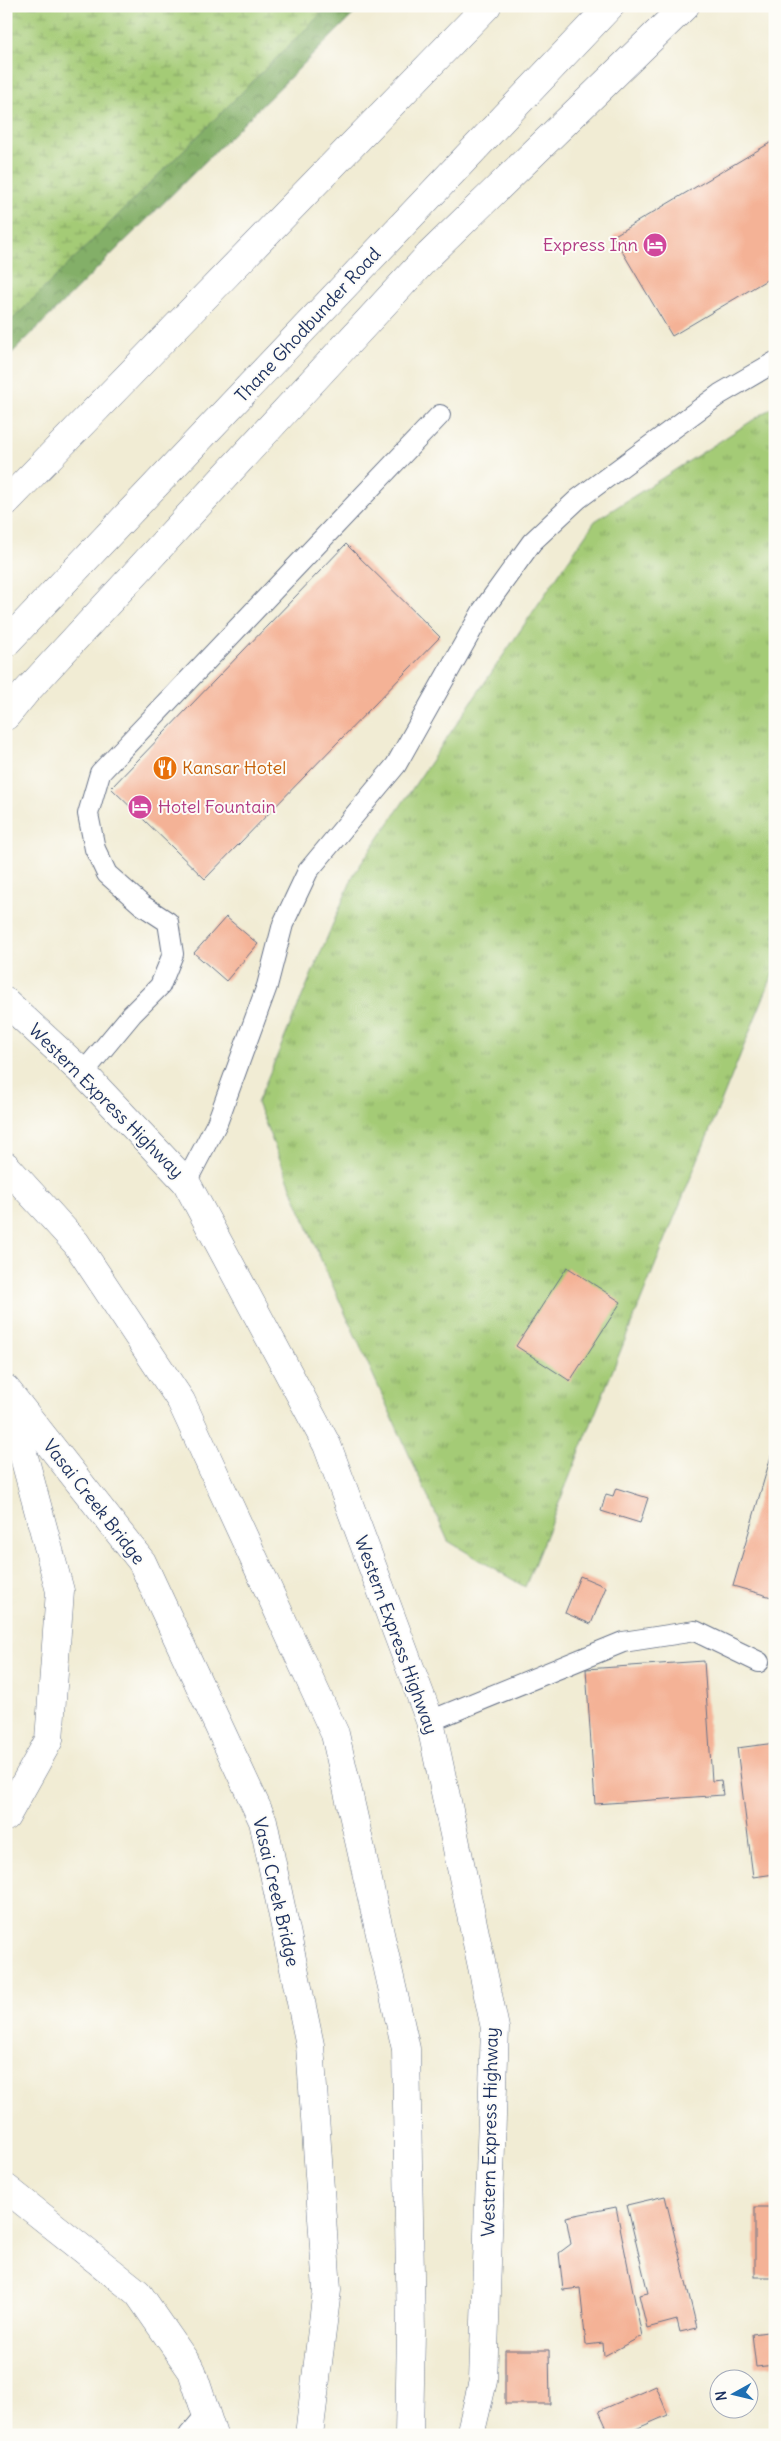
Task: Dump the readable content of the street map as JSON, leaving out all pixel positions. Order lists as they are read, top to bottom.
{
  "streets": {
    "main road": ["Thane Ghodbunder Road", "Western Express Highway", "Vasai Creek Bridge"]
  },
  "places": {
    "hotel": ["Express Inn", "Hotel Fountain"],
    "restaurant": ["Kansar Hotel"]
  },
  "north": "left"
}
